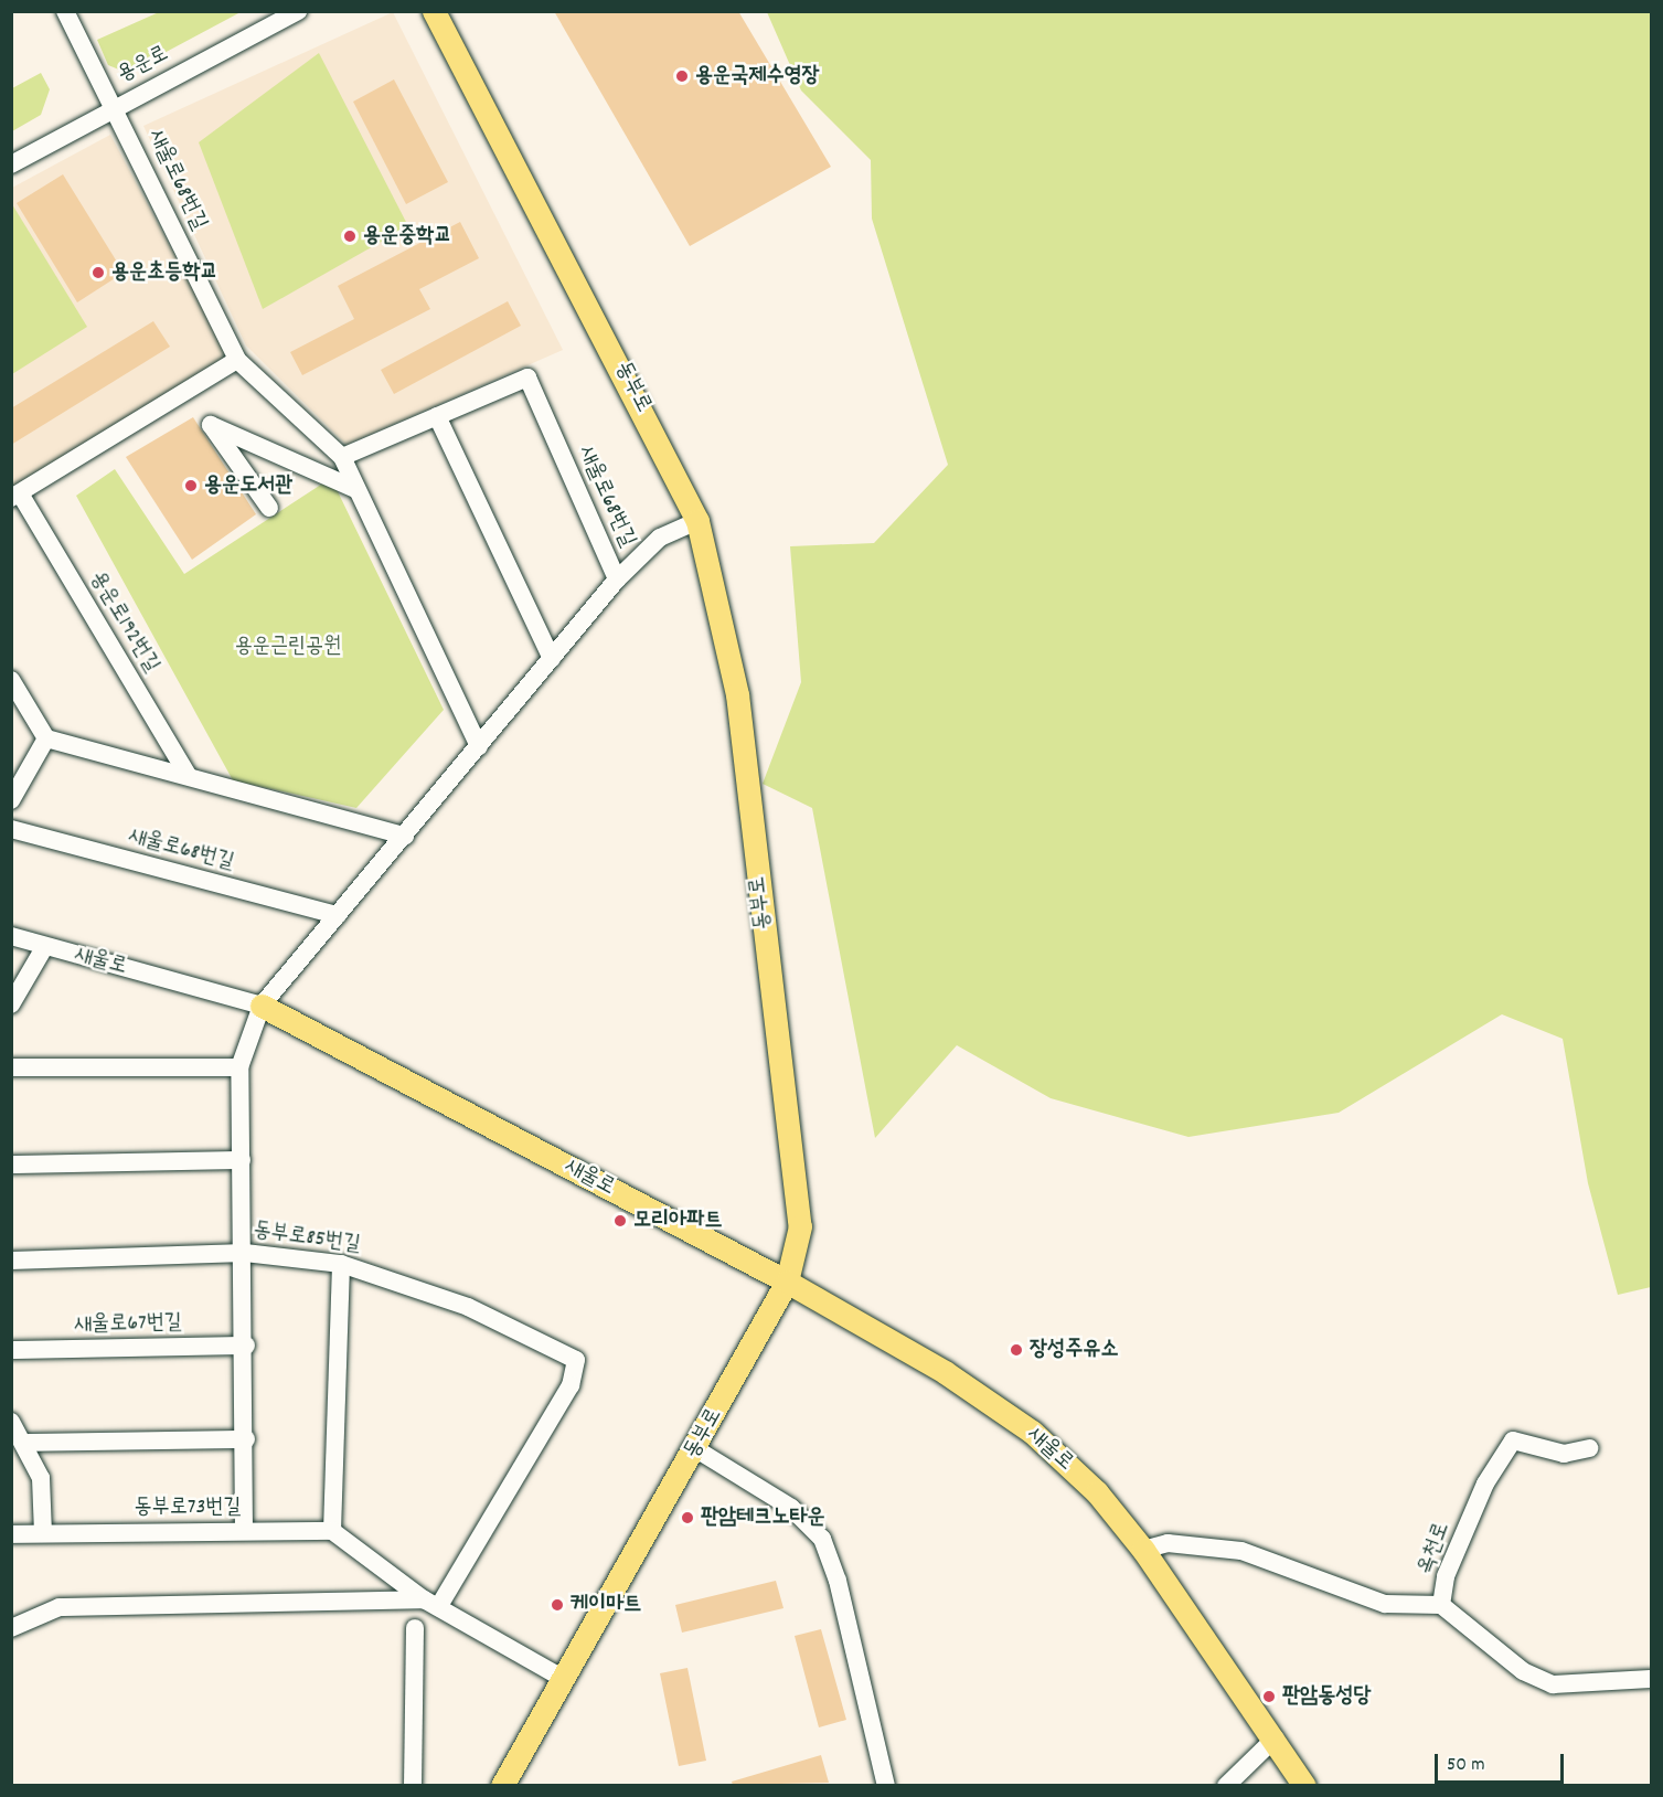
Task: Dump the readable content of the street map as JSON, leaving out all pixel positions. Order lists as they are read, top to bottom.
{
  "streets": {
    "main road": ["동부로", "새울로"],
    "street": [
      "용운로",
      "새울로68번길",
      "용운로192번길",
      "동부로85번길",
      "새울로67번길",
      "동부로73번길",
      "옥천로"
    ]
  },
  "crossings": [
    ["용운로", "새울로68번길"],
    ["새울로68번길", "동부로"],
    ["새울로68번길", "용운로192번길"],
    ["새울로68번길", "새울로"],
    ["동부로", "새울로"]
  ],
  "parks": ["용운근린공원"],
  "places": [
    "용운국제수영장",
    "용운중학교",
    "용운초등학교",
    "용운도서관",
    "모리아파트",
    "장성주유소",
    "판암테크노타운",
    "케이마트",
    "판암동성당"
  ],
  "scale_bar": "50 m"
}
